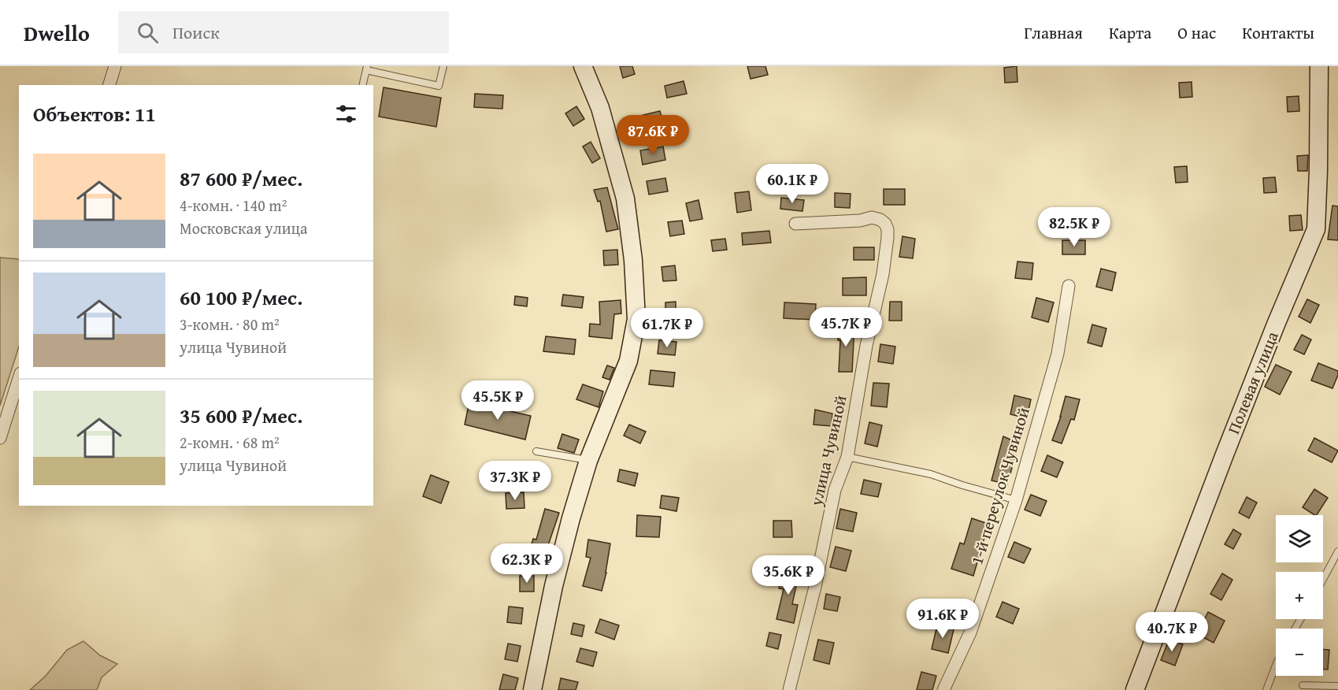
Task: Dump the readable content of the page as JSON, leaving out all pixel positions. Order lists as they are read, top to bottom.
{
  "streets": {
    "street": ["Полевая улица", "улица Чувиной", "1-й переулок Чувиной"]
  },
  "page": {
    "header": "Dwello",
    "search": "Поиск",
    "nav": [
      "Главная",
      "Карта",
      "О нас",
      "Контакты"
    ],
    "heading": "Объектов: 11",
    "price": [
      "87.6K ₽",
      "60.1K ₽",
      "82.5K ₽",
      "45.7K ₽",
      "61.7K ₽",
      "45.5K ₽",
      "37.3K ₽",
      "62.3K ₽",
      "35.6K ₽",
      "91.6K ₽",
      "40.7K ₽"
    ],
    "list": [
      {
        "name": "87 600 ₽/мес.",
        "note": "4-комн. · 140 m² · Московская улица"
      },
      {
        "name": "60 100 ₽/мес.",
        "note": "3-комн. · 80 m² · улица Чувиной"
      },
      {
        "name": "35 600 ₽/мес.",
        "note": "2-комн. · 68 m² · улица Чувиной"
      }
    ],
    "map_buttons": ["+", "−"]
  }
}
